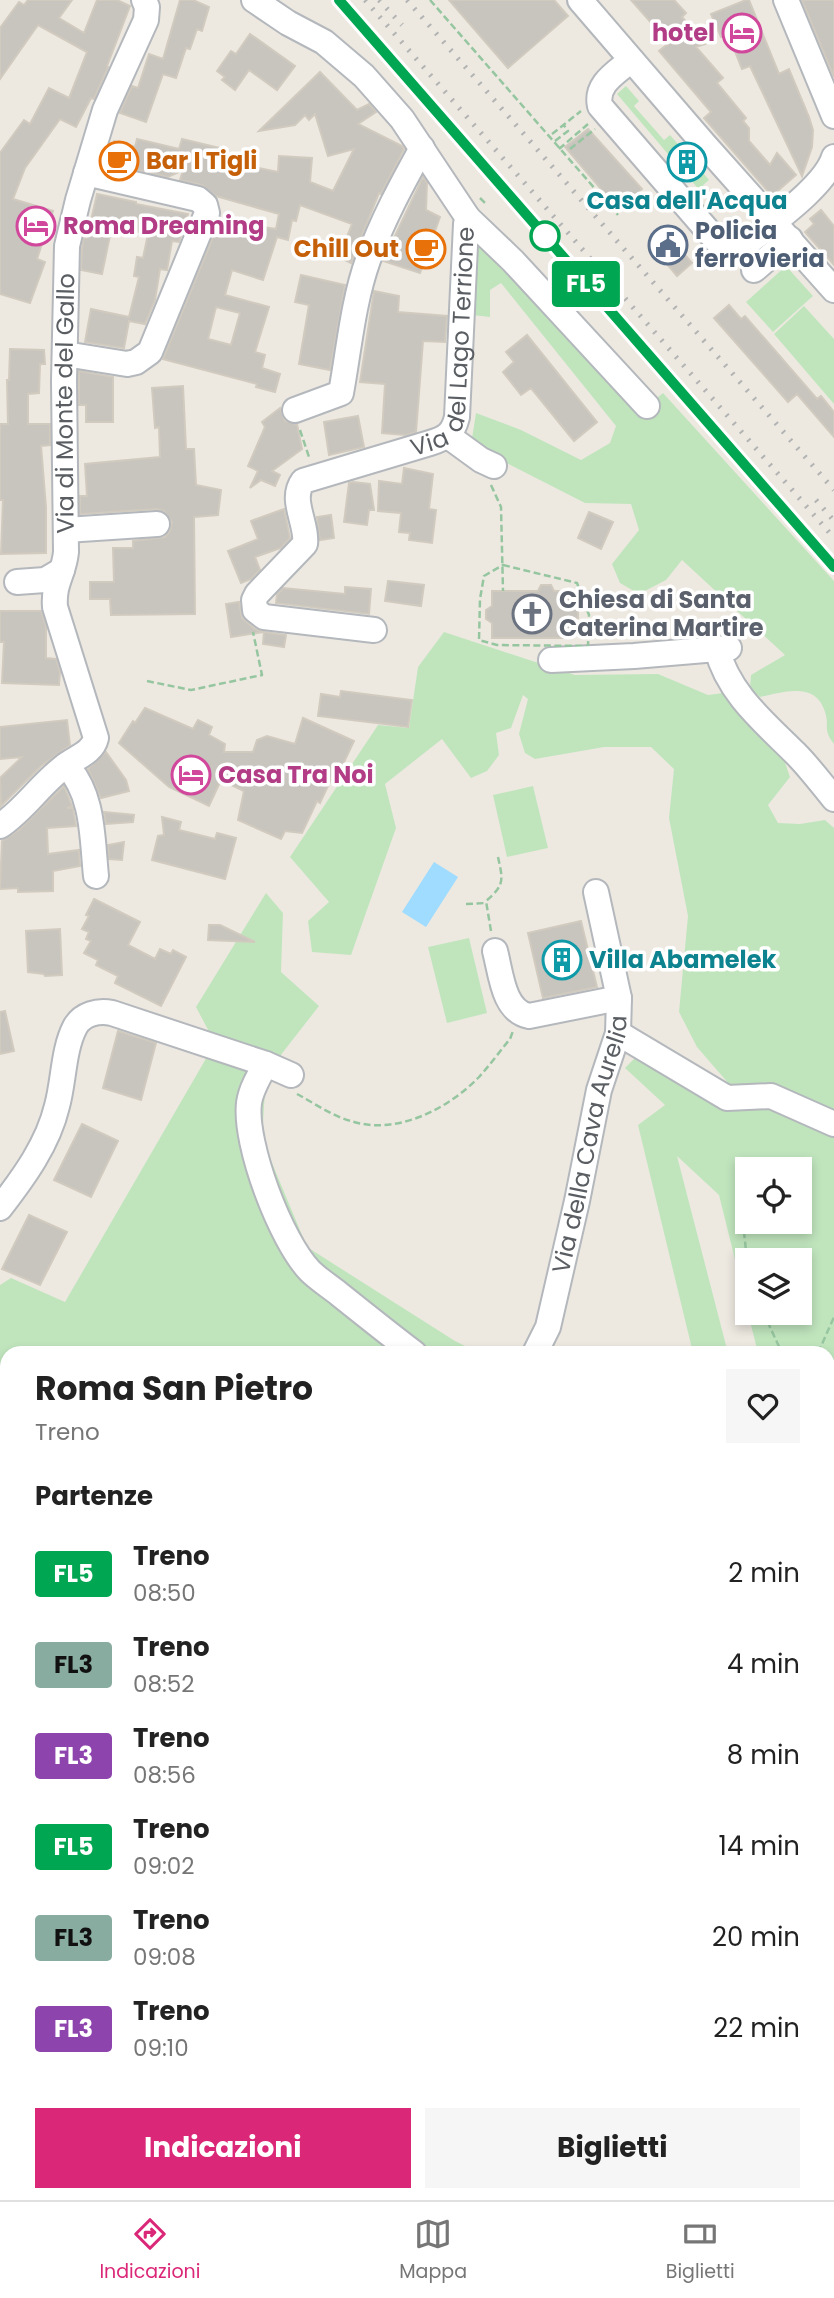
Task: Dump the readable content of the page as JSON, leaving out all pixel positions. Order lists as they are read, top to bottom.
{
  "streets": {
    "street": ["Via del Lago Terrione", "Via di Monte del Gallo", "Via della Cava Aurelia"]
  },
  "places": {
    "hotel": ["hotel", "Roma Dreaming", "Casa Tra Noi"],
    "cafe": ["Bar I Tigli", "Chill Out"],
    "building": ["Casa dell'Acqua", "Villa Abamelek"],
    "public building": ["Policia ferrovieria"],
    "church": ["Chiesa di Santa Caterina Martire"]
  },
  "page": {
    "on_map": "FL5",
    "heading": [
      ["Roma San Pietro", "Treno"],
      "Partenze"
    ],
    "list": [
      {
        "mark": "FL5",
        "name": "Treno",
        "note": "08:50",
        "value": "2 min"
      },
      {
        "mark": "FL3",
        "name": "Treno",
        "note": "08:52",
        "value": "4 min"
      },
      {
        "mark": "FL3",
        "name": "Treno",
        "note": "08:56",
        "value": "8 min"
      },
      {
        "mark": "FL5",
        "name": "Treno",
        "note": "09:02",
        "value": "14 min"
      },
      {
        "mark": "FL3",
        "name": "Treno",
        "note": "09:08",
        "value": "20 min"
      },
      {
        "mark": "FL3",
        "name": "Treno",
        "note": "09:10",
        "value": "22 min"
      }
    ],
    "buttons": ["Indicazioni", "Biglietti"],
    "tabs": ["Indicazioni", "Mappa", "Biglietti"]
  }
}
